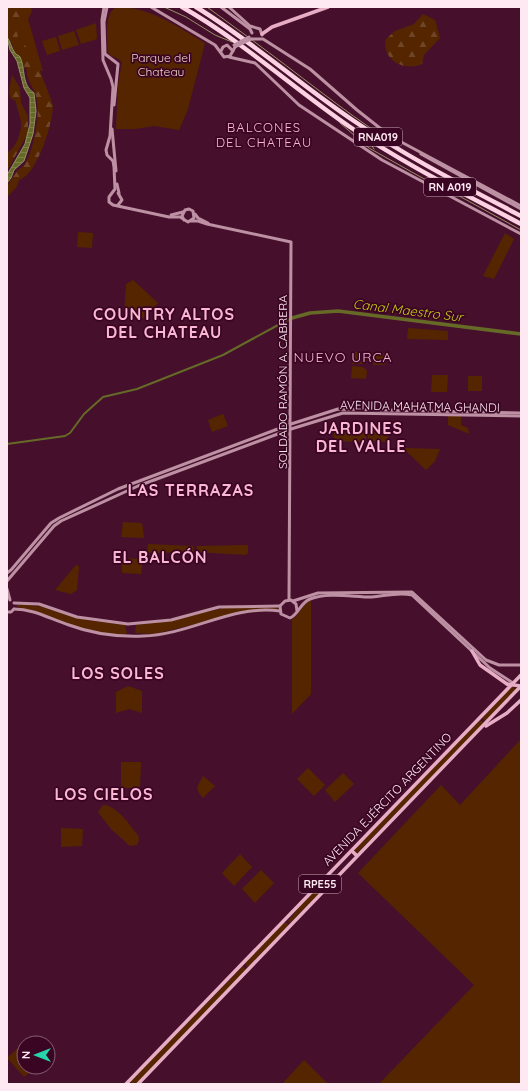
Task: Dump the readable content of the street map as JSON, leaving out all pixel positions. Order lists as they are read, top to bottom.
{
  "streets": {
    "highway": ["RNA019", "RN A019"],
    "main road": [
      "SOLDADO RAMÓN A. CABRERA",
      "AVENIDA MAHATMA GHANDI",
      "AVENIDA EJÉRCITO ARGENTINO",
      "RPE55"
    ]
  },
  "crossings": [
    ["RNA019", "RN A019"],
    ["SOLDADO RAMÓN A. CABRERA", "AVENIDA MAHATMA GHANDI"],
    ["AVENIDA EJÉRCITO ARGENTINO", "RPE55"]
  ],
  "districts": [
    "BALCONES DEL CHATEAU",
    "COUNTRY ALTOS DEL CHATEAU",
    "NUEVO URCA",
    "JARDINES DEL VALLE",
    "LAS TERRAZAS",
    "EL BALCÓN",
    "LOS SOLES",
    "LOS CIELOS"
  ],
  "water": ["Canal Maestro Sur"],
  "parks": ["Parque del Chateau"],
  "north": "left"
}
